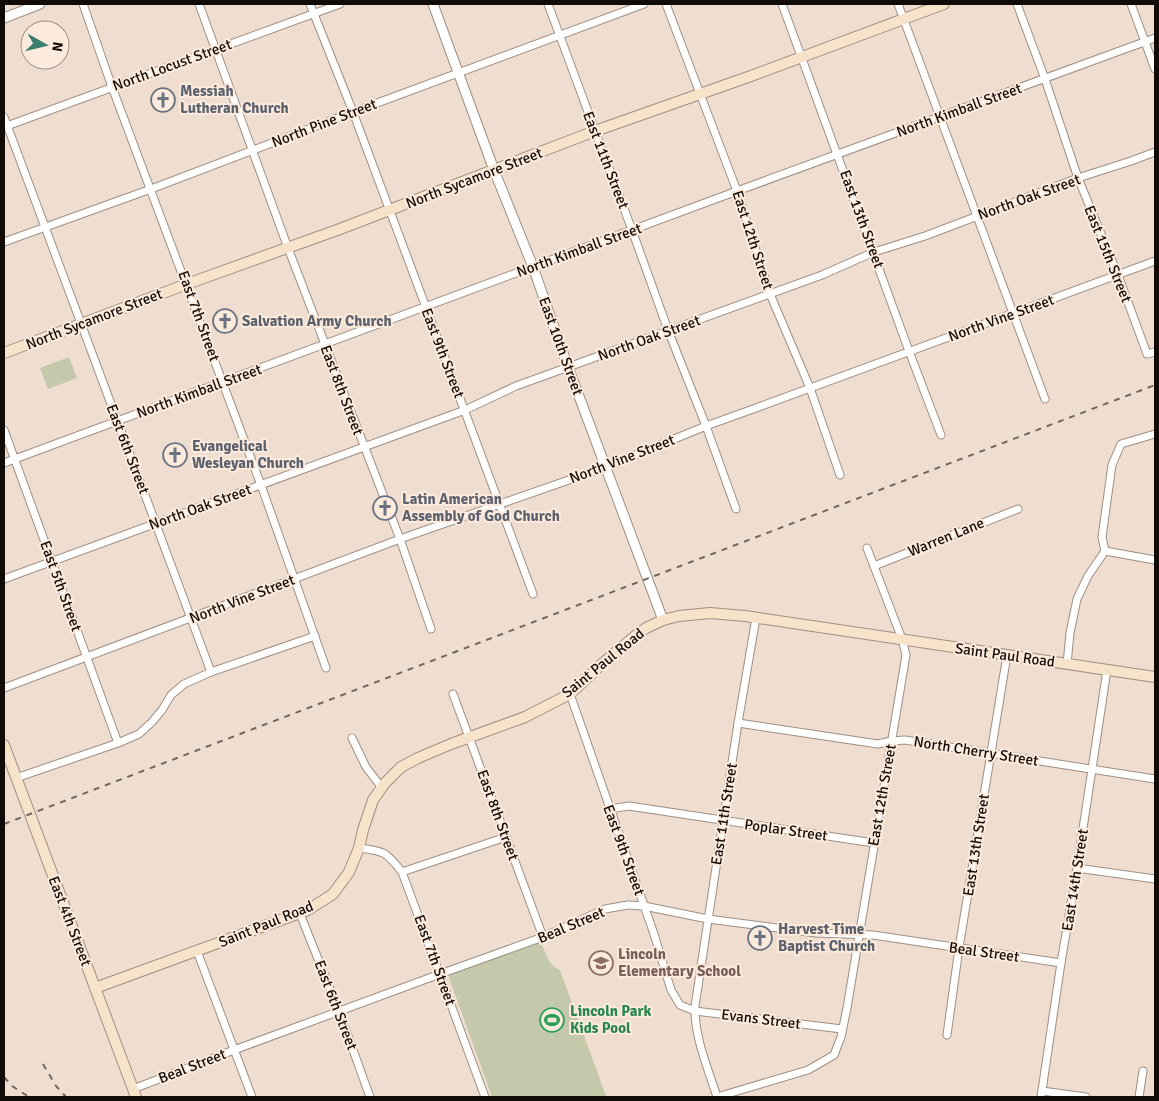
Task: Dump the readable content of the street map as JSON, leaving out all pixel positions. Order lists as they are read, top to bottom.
{
  "streets": {
    "main road": ["North Sycamore Street", "Saint Paul Road", "East 4th Street"],
    "street": [
      "North Locust Street",
      "North Kimball Street",
      "North Pine Street",
      "East 11th Street",
      "North Oak Street",
      "East 13th Street",
      "East 12th Street",
      "East 15th Street",
      "East 7th Street",
      "North Vine Street",
      "East 10th Street",
      "East 9th Street",
      "East 8th Street",
      "East 6th Street",
      "Warren Lane",
      "East 5th Street",
      "North Cherry Street",
      "Poplar Street",
      "East 14th Street",
      "Beal Street",
      "Evans Street"
    ]
  },
  "crossings": [
    ["North Locust Street", "East 7th Street"],
    ["North Locust Street", "East 9th Street"],
    ["North Locust Street", "East 8th Street"],
    ["North Locust Street", "East 6th Street"],
    ["North Kimball Street", "East 11th Street"],
    ["North Kimball Street", "East 13th Street"],
    ["North Kimball Street", "East 12th Street"],
    ["North Kimball Street", "East 15th Street"],
    ["North Kimball Street", "East 7th Street"],
    ["North Kimball Street", "East 10th Street"],
    ["North Kimball Street", "East 9th Street"],
    ["North Kimball Street", "East 8th Street"],
    ["North Kimball Street", "East 6th Street"],
    ["North Kimball Street", "East 5th Street"],
    ["North Pine Street", "East 11th Street"],
    ["North Pine Street", "East 7th Street"],
    ["North Pine Street", "East 10th Street"],
    ["North Pine Street", "East 9th Street"],
    ["North Pine Street", "East 8th Street"],
    ["North Pine Street", "East 6th Street"],
    ["East 11th Street", "North Sycamore Street"],
    ["East 11th Street", "North Oak Street"],
    ["East 11th Street", "North Vine Street"],
    ["East 11th Street", "Saint Paul Road"],
    ["East 11th Street", "North Cherry Street"],
    ["East 11th Street", "Poplar Street"],
    ["East 11th Street", "Beal Street"],
    ["East 11th Street", "Evans Street"],
    ["North Sycamore Street", "East 13th Street"],
    ["North Sycamore Street", "East 12th Street"],
    ["North Sycamore Street", "East 7th Street"],
    ["North Sycamore Street", "East 10th Street"],
    ["North Sycamore Street", "East 9th Street"],
    ["North Sycamore Street", "East 8th Street"],
    ["North Sycamore Street", "East 6th Street"],
    ["North Oak Street", "East 13th Street"],
    ["North Oak Street", "East 12th Street"],
    ["North Oak Street", "East 15th Street"],
    ["North Oak Street", "East 7th Street"],
    ["North Oak Street", "East 10th Street"],
    ["North Oak Street", "East 9th Street"],
    ["North Oak Street", "East 8th Street"],
    ["North Oak Street", "East 6th Street"],
    ["North Oak Street", "East 5th Street"],
    ["East 13th Street", "North Vine Street"],
    ["East 13th Street", "Saint Paul Road"],
    ["East 13th Street", "North Cherry Street"],
    ["East 13th Street", "Beal Street"],
    ["East 12th Street", "North Vine Street"],
    ["East 12th Street", "Warren Lane"],
    ["East 12th Street", "Saint Paul Road"],
    ["East 12th Street", "North Cherry Street"],
    ["East 12th Street", "Poplar Street"],
    ["East 12th Street", "Beal Street"],
    ["East 12th Street", "Evans Street"],
    ["East 15th Street", "North Vine Street"],
    ["East 7th Street", "North Vine Street"],
    ["East 7th Street", "Saint Paul Road"],
    ["East 7th Street", "Beal Street"],
    ["North Vine Street", "East 10th Street"],
    ["North Vine Street", "East 9th Street"],
    ["North Vine Street", "East 8th Street"],
    ["North Vine Street", "East 6th Street"],
    ["North Vine Street", "East 5th Street"],
    ["East 10th Street", "Saint Paul Road"],
    ["East 9th Street", "Saint Paul Road"],
    ["East 9th Street", "Poplar Street"],
    ["East 9th Street", "Beal Street"],
    ["East 9th Street", "Evans Street"],
    ["East 8th Street", "Saint Paul Road"],
    ["East 8th Street", "Beal Street"],
    ["East 6th Street", "Saint Paul Road"],
    ["East 6th Street", "Beal Street"],
    ["Saint Paul Road", "East 14th Street"],
    ["Saint Paul Road", "East 4th Street"],
    ["North Cherry Street", "East 14th Street"],
    ["East 14th Street", "Beal Street"],
    ["East 4th Street", "Beal Street"]
  ],
  "places": {
    "church": [
      "Messiah Lutheran Church",
      "Salvation Army Church",
      "Evangelical Wesleyan Church",
      "Latin American Assembly of God Church",
      "Harvest Time Baptist Church"
    ],
    "school or university": ["Lincoln Elementary School"],
    "sports": ["Lincoln Park Kids Pool"]
  },
  "north": "right"
}
